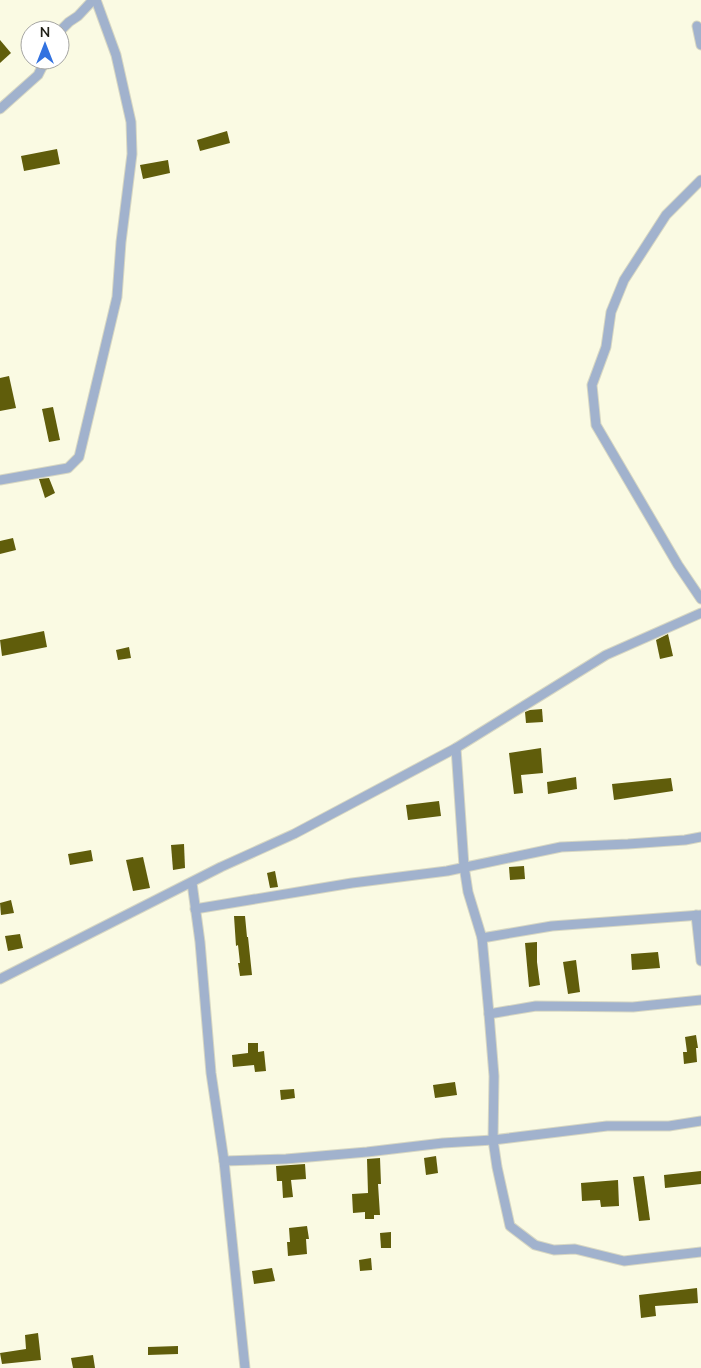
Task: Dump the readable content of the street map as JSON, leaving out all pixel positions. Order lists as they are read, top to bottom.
{
  "north": "top"
}
